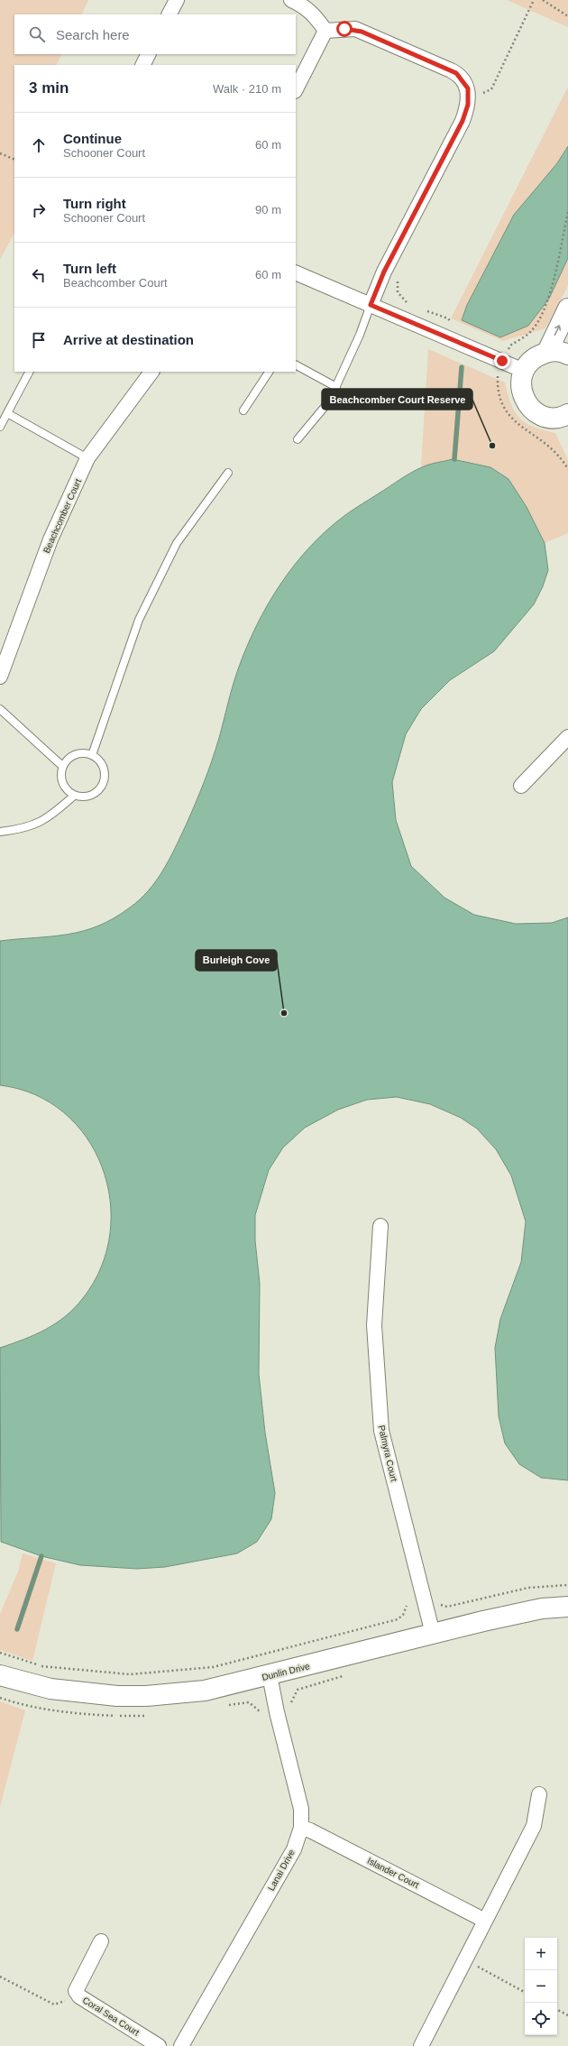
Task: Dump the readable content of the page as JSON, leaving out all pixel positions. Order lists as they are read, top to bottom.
{
  "streets": {
    "street": [
      "Beachcomber Court",
      "Palmyra Court",
      "Dunlin Drive",
      "Lanai Drive",
      "Islander Court",
      "Coral Sea Court"
    ]
  },
  "crossings": [
    ["Palmyra Court", "Dunlin Drive"],
    ["Dunlin Drive", "Lanai Drive"],
    ["Lanai Drive", "Islander Court"]
  ],
  "places": ["Beachcomber Court Reserve", "Burleigh Cove"],
  "page": {
    "search": "Search here",
    "heading": ["3 min", "Walk · 210 m"],
    "list": [
      ["Continue", "Schooner Court", "60 m"],
      ["Turn right", "Schooner Court", "90 m"],
      ["Turn left", "Beachcomber Court", "60 m"],
      "Arrive at destination"
    ],
    "map_buttons": ["+", "−"]
  }
}
